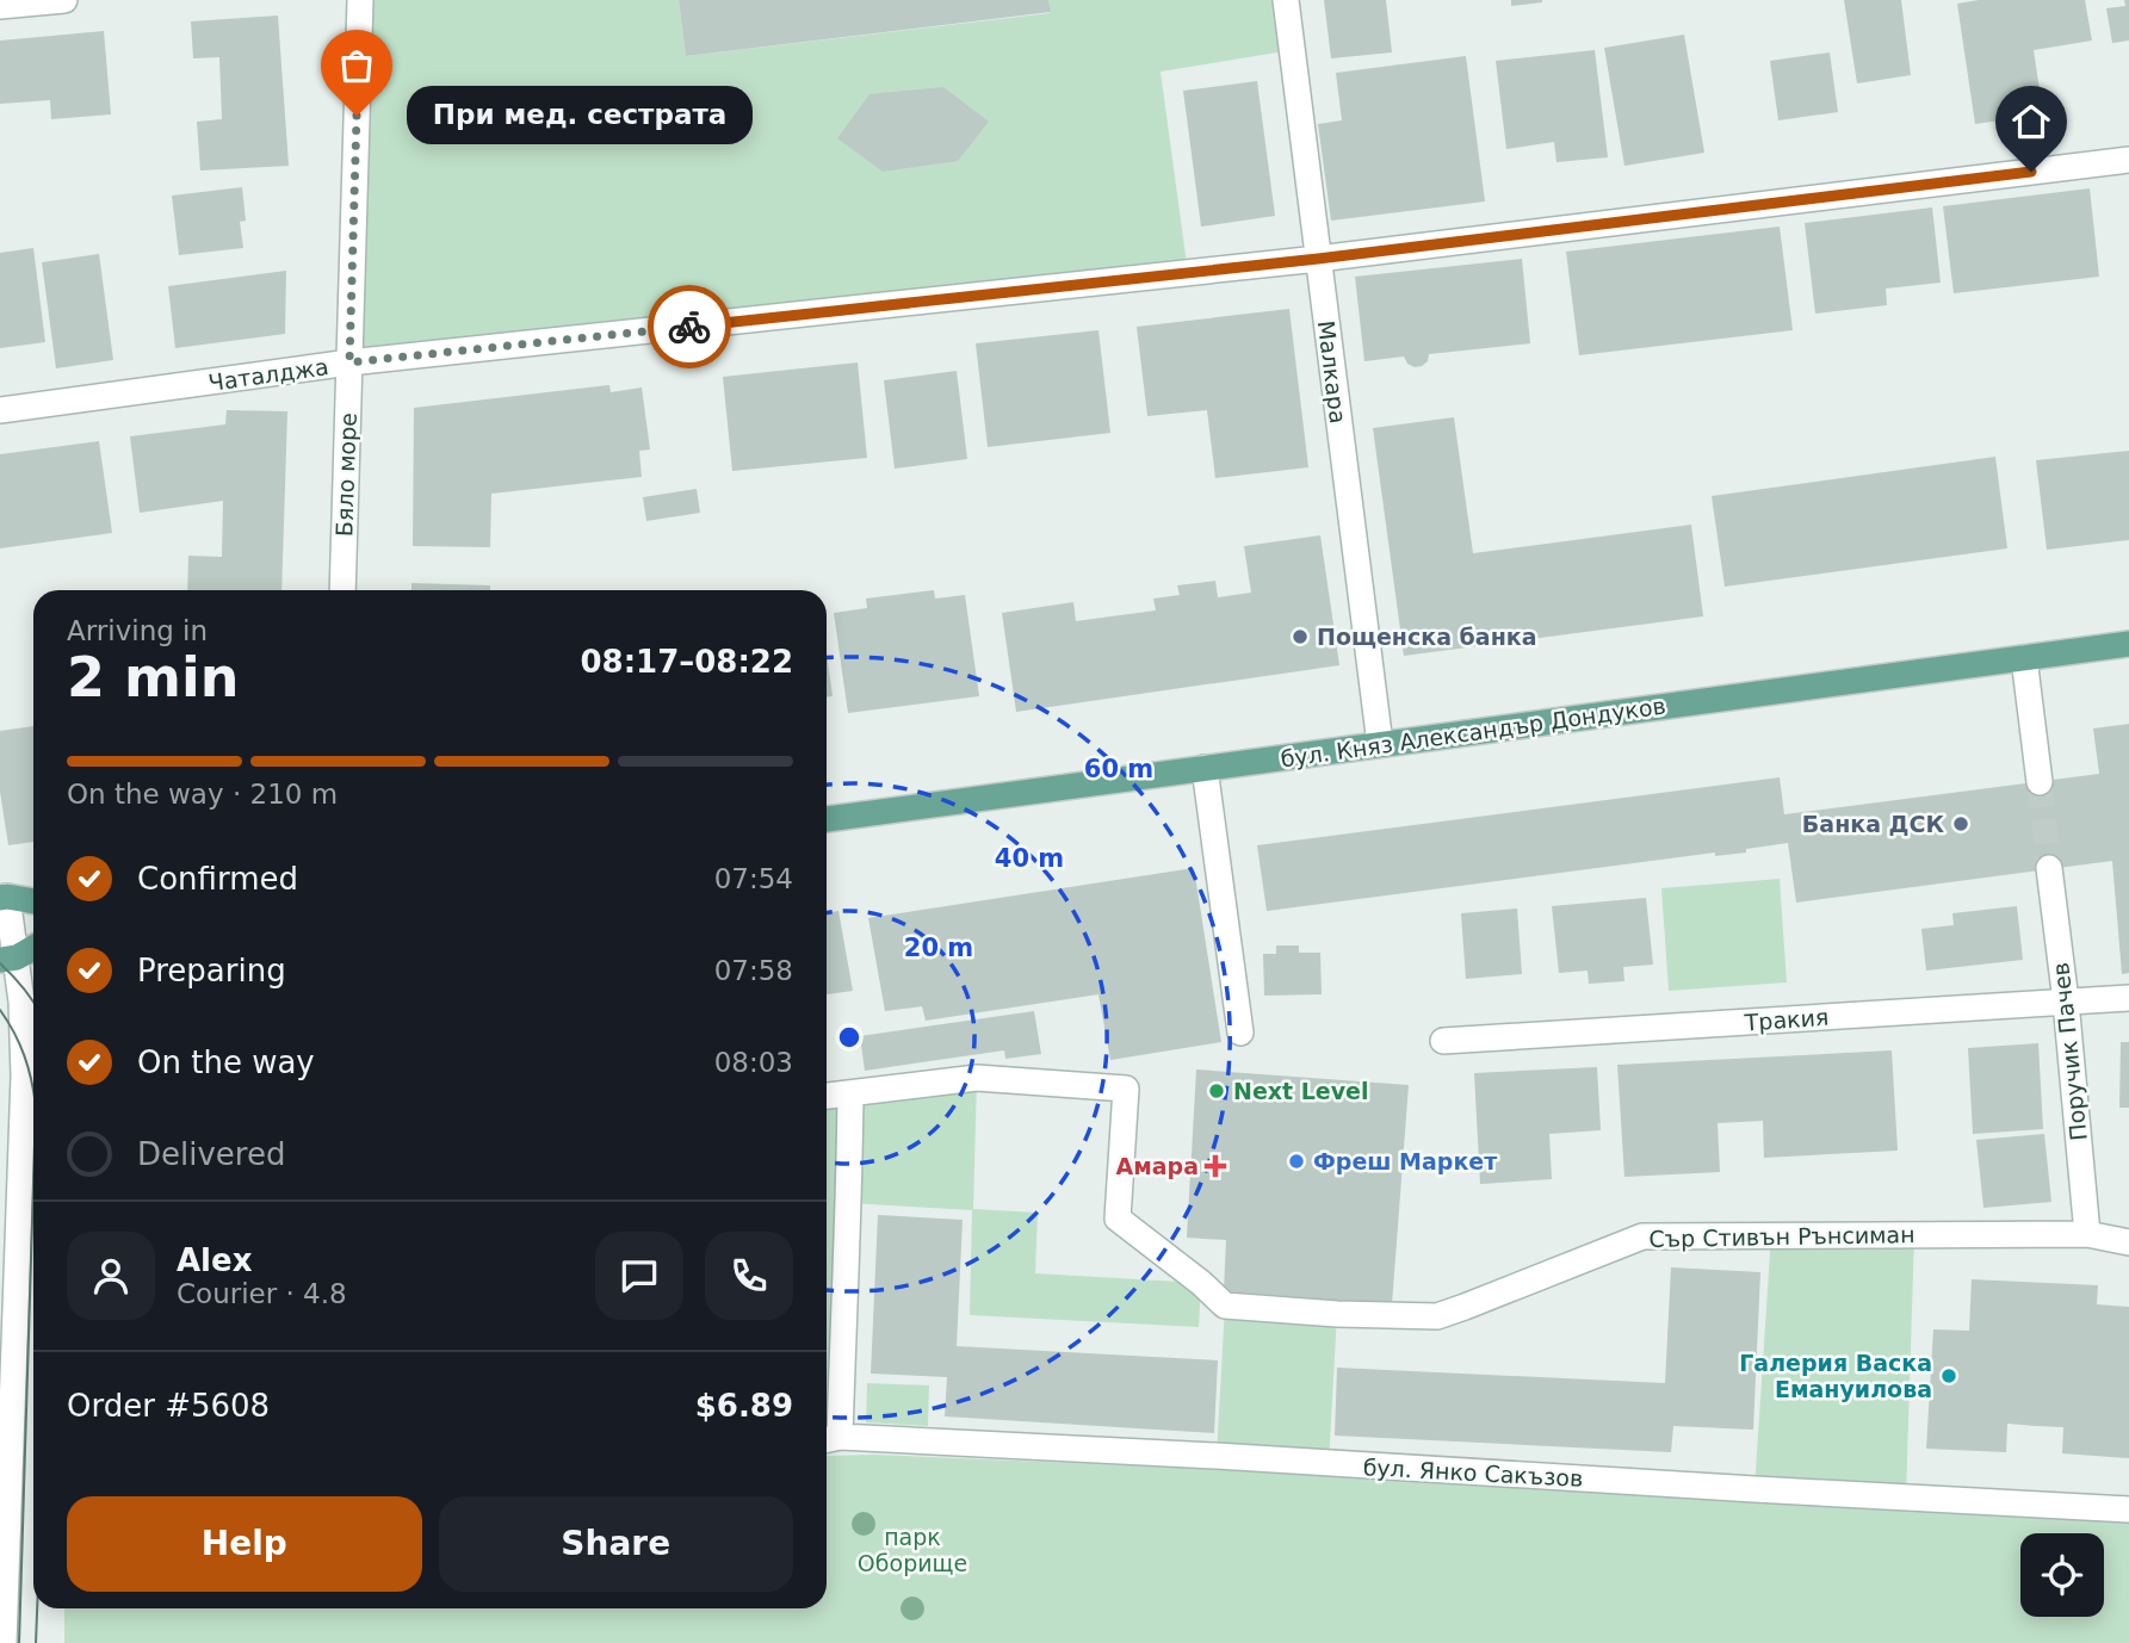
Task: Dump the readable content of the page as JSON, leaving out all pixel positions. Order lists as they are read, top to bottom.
{
  "streets": {
    "main road": ["бул. Княз Александър Дондуков"],
    "street": [
      "Малкара",
      "Чаталджа",
      "Бяло море",
      "Тракия",
      "Поручик Пачев",
      "Сър Стивън Рънсиман",
      "бул. Янко Сакъзов"
    ]
  },
  "crossings": [
    ["Малкара", "Чаталджа"],
    ["Малкара", "бул. Княз Александър Дондуков"],
    ["Чаталджа", "Бяло море"],
    ["Тракия", "Поручик Пачев"],
    ["Поручик Пачев", "Сър Стивън Рънсиман"]
  ],
  "parks": ["парк Оборище"],
  "places": {
    "other": [
      "При мед. сестрата",
      "Пощенска банка",
      "Банка ДСК",
      "Next Level",
      "Фреш Маркет",
      "Галерия Васка Емануилова"
    ],
    "health": ["Амара"]
  },
  "page": {
    "bubble": "При мед. сестрата",
    "heading": ["2 min", "Arriving in", "08:17–08:22"],
    "panel": [
      "Alex",
      "Courier · 4.8",
      "Order #5608",
      "$6.89"
    ],
    "bar": "On the way · 210 m",
    "list": [
      ["Confirmed", "07:54"],
      ["Preparing", "07:58"],
      ["On the way", "08:03"],
      "Delivered"
    ],
    "buttons": ["Help", "Share"]
  },
  "rings": ["60 m", "40 m", "20 m"]
}
